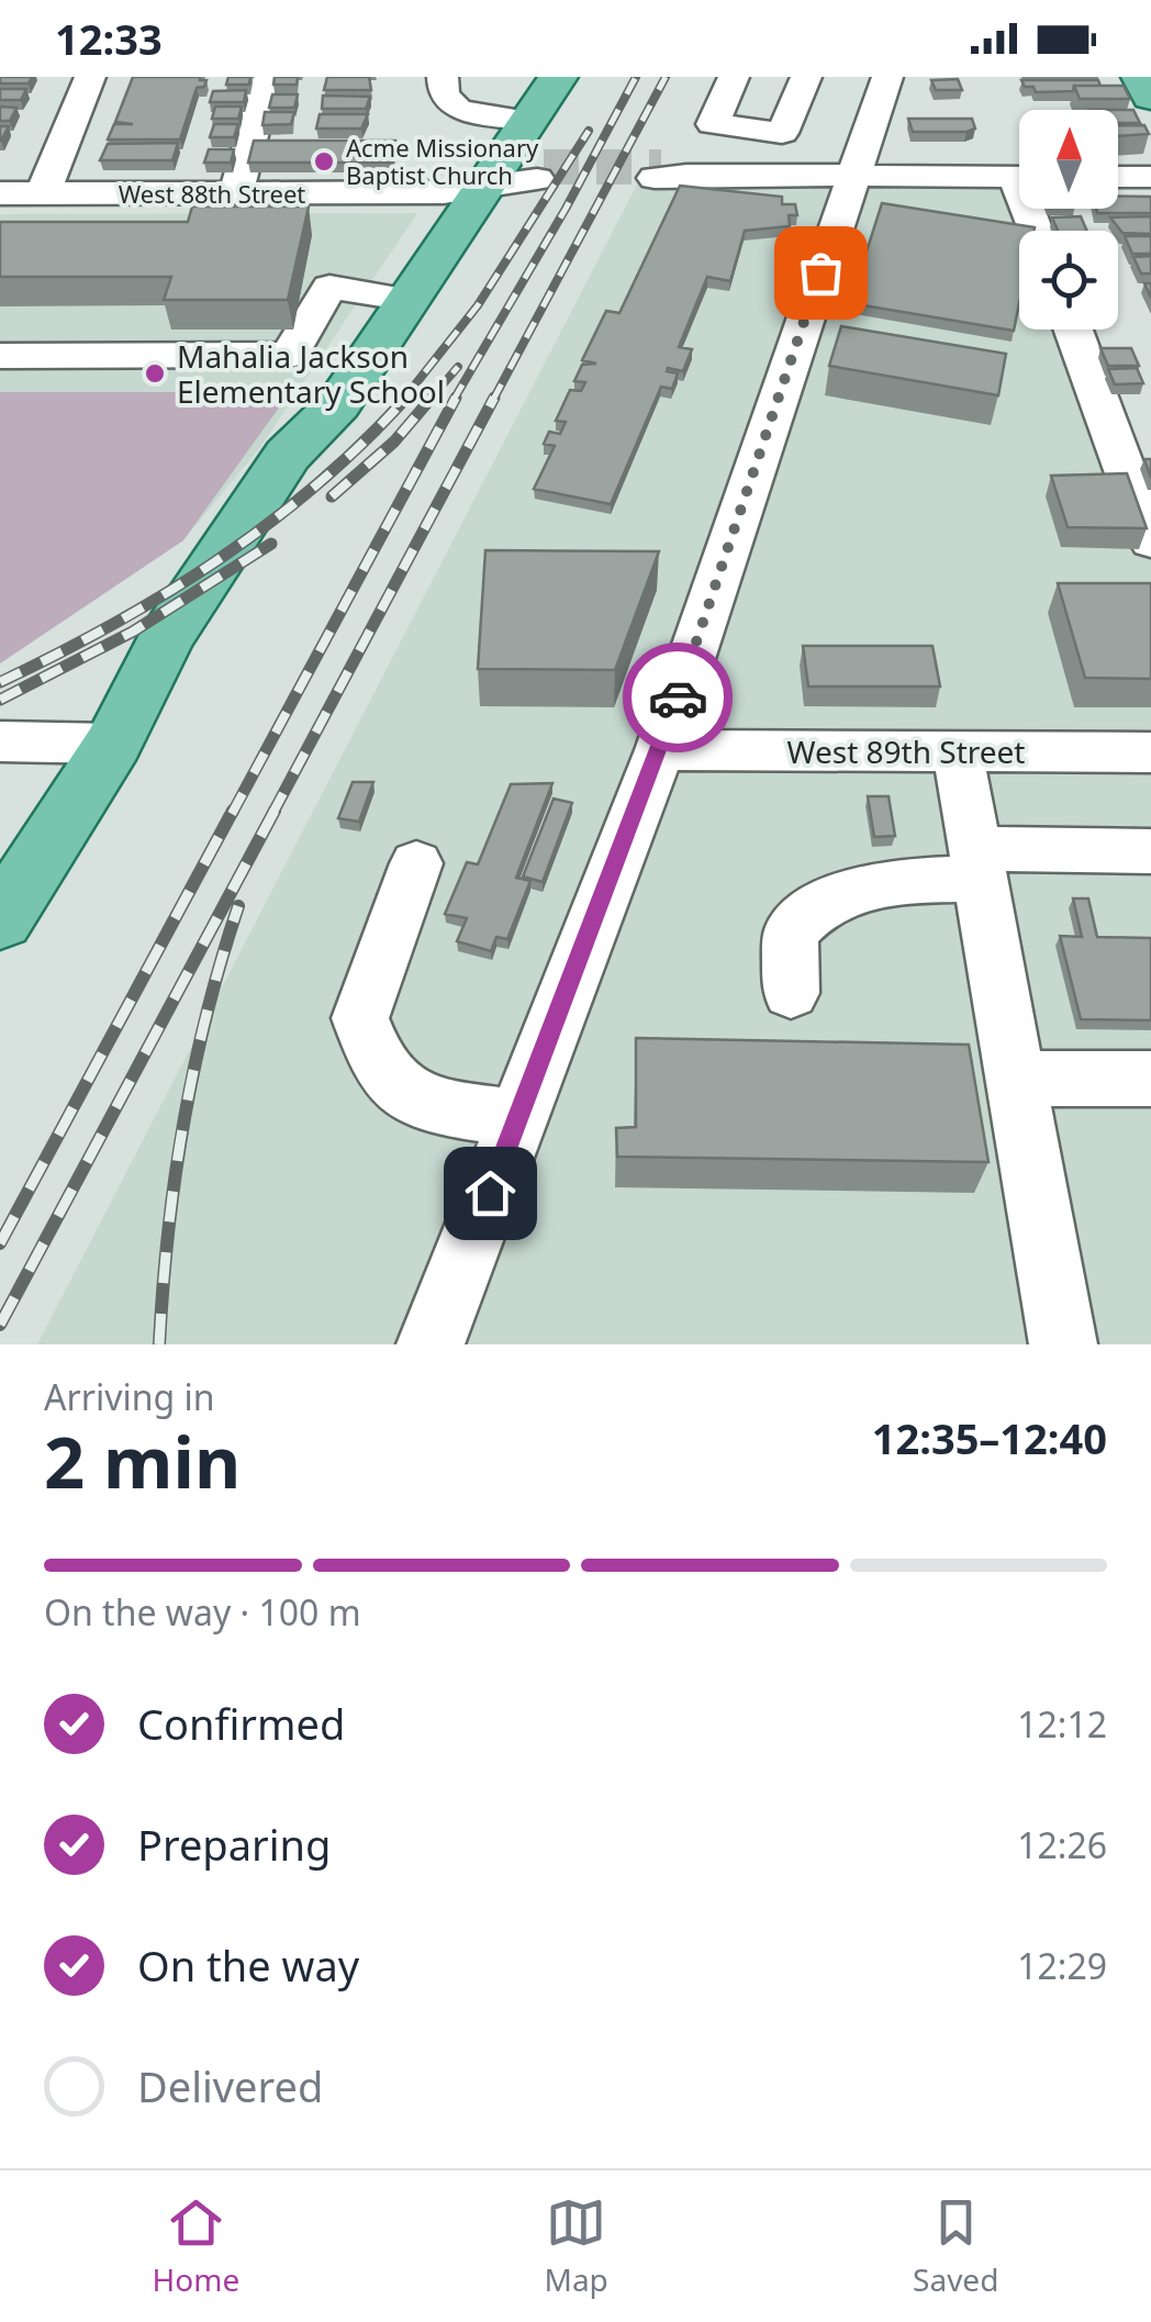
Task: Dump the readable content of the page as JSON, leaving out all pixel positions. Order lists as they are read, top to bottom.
{
  "streets": {
    "street": ["West 88th Street", "West 89th Street"]
  },
  "places": ["Acme Missionary Baptist Church", "Mahalia Jackson Elementary School"],
  "north": "top",
  "page": {
    "status": "12:33",
    "heading": ["2 min", "Arriving in", "12:35–12:40"],
    "bar": "On the way · 100 m",
    "list": [
      ["Confirmed", "12:12"],
      ["Preparing", "12:26"],
      ["On the way", "12:29"],
      "Delivered"
    ],
    "tabs": ["Home", "Map", "Saved"]
  }
}
